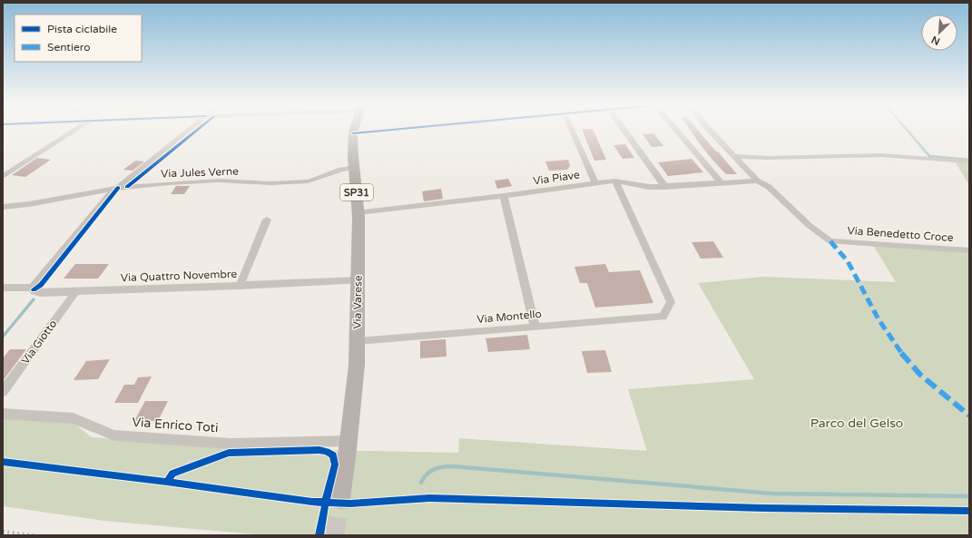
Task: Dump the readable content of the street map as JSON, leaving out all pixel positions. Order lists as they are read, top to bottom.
{
  "streets": {
    "main road": ["SP31", "Via Varese"],
    "street": [
      "Via Jules Verne",
      "Via Piave",
      "Via Benedetto Croce",
      "Via Quattro Novembre",
      "Via Montello",
      "Via Giotto",
      "Via Enrico Toti"
    ]
  },
  "crossings": [
    ["Via Jules Verne", "Via Varese"],
    ["Via Piave", "Via Benedetto Croce"],
    ["Via Piave", "Via Varese"],
    ["Via Piave", "Via Montello"],
    ["Via Quattro Novembre", "Via Varese"],
    ["Via Quattro Novembre", "Via Giotto"],
    ["Via Varese", "Via Montello"],
    ["Via Varese", "Via Enrico Toti"]
  ],
  "parks": ["Parco del Gelso"],
  "legend": ["Pista ciclabile", "Sentiero"],
  "north": "bottom left"
}
